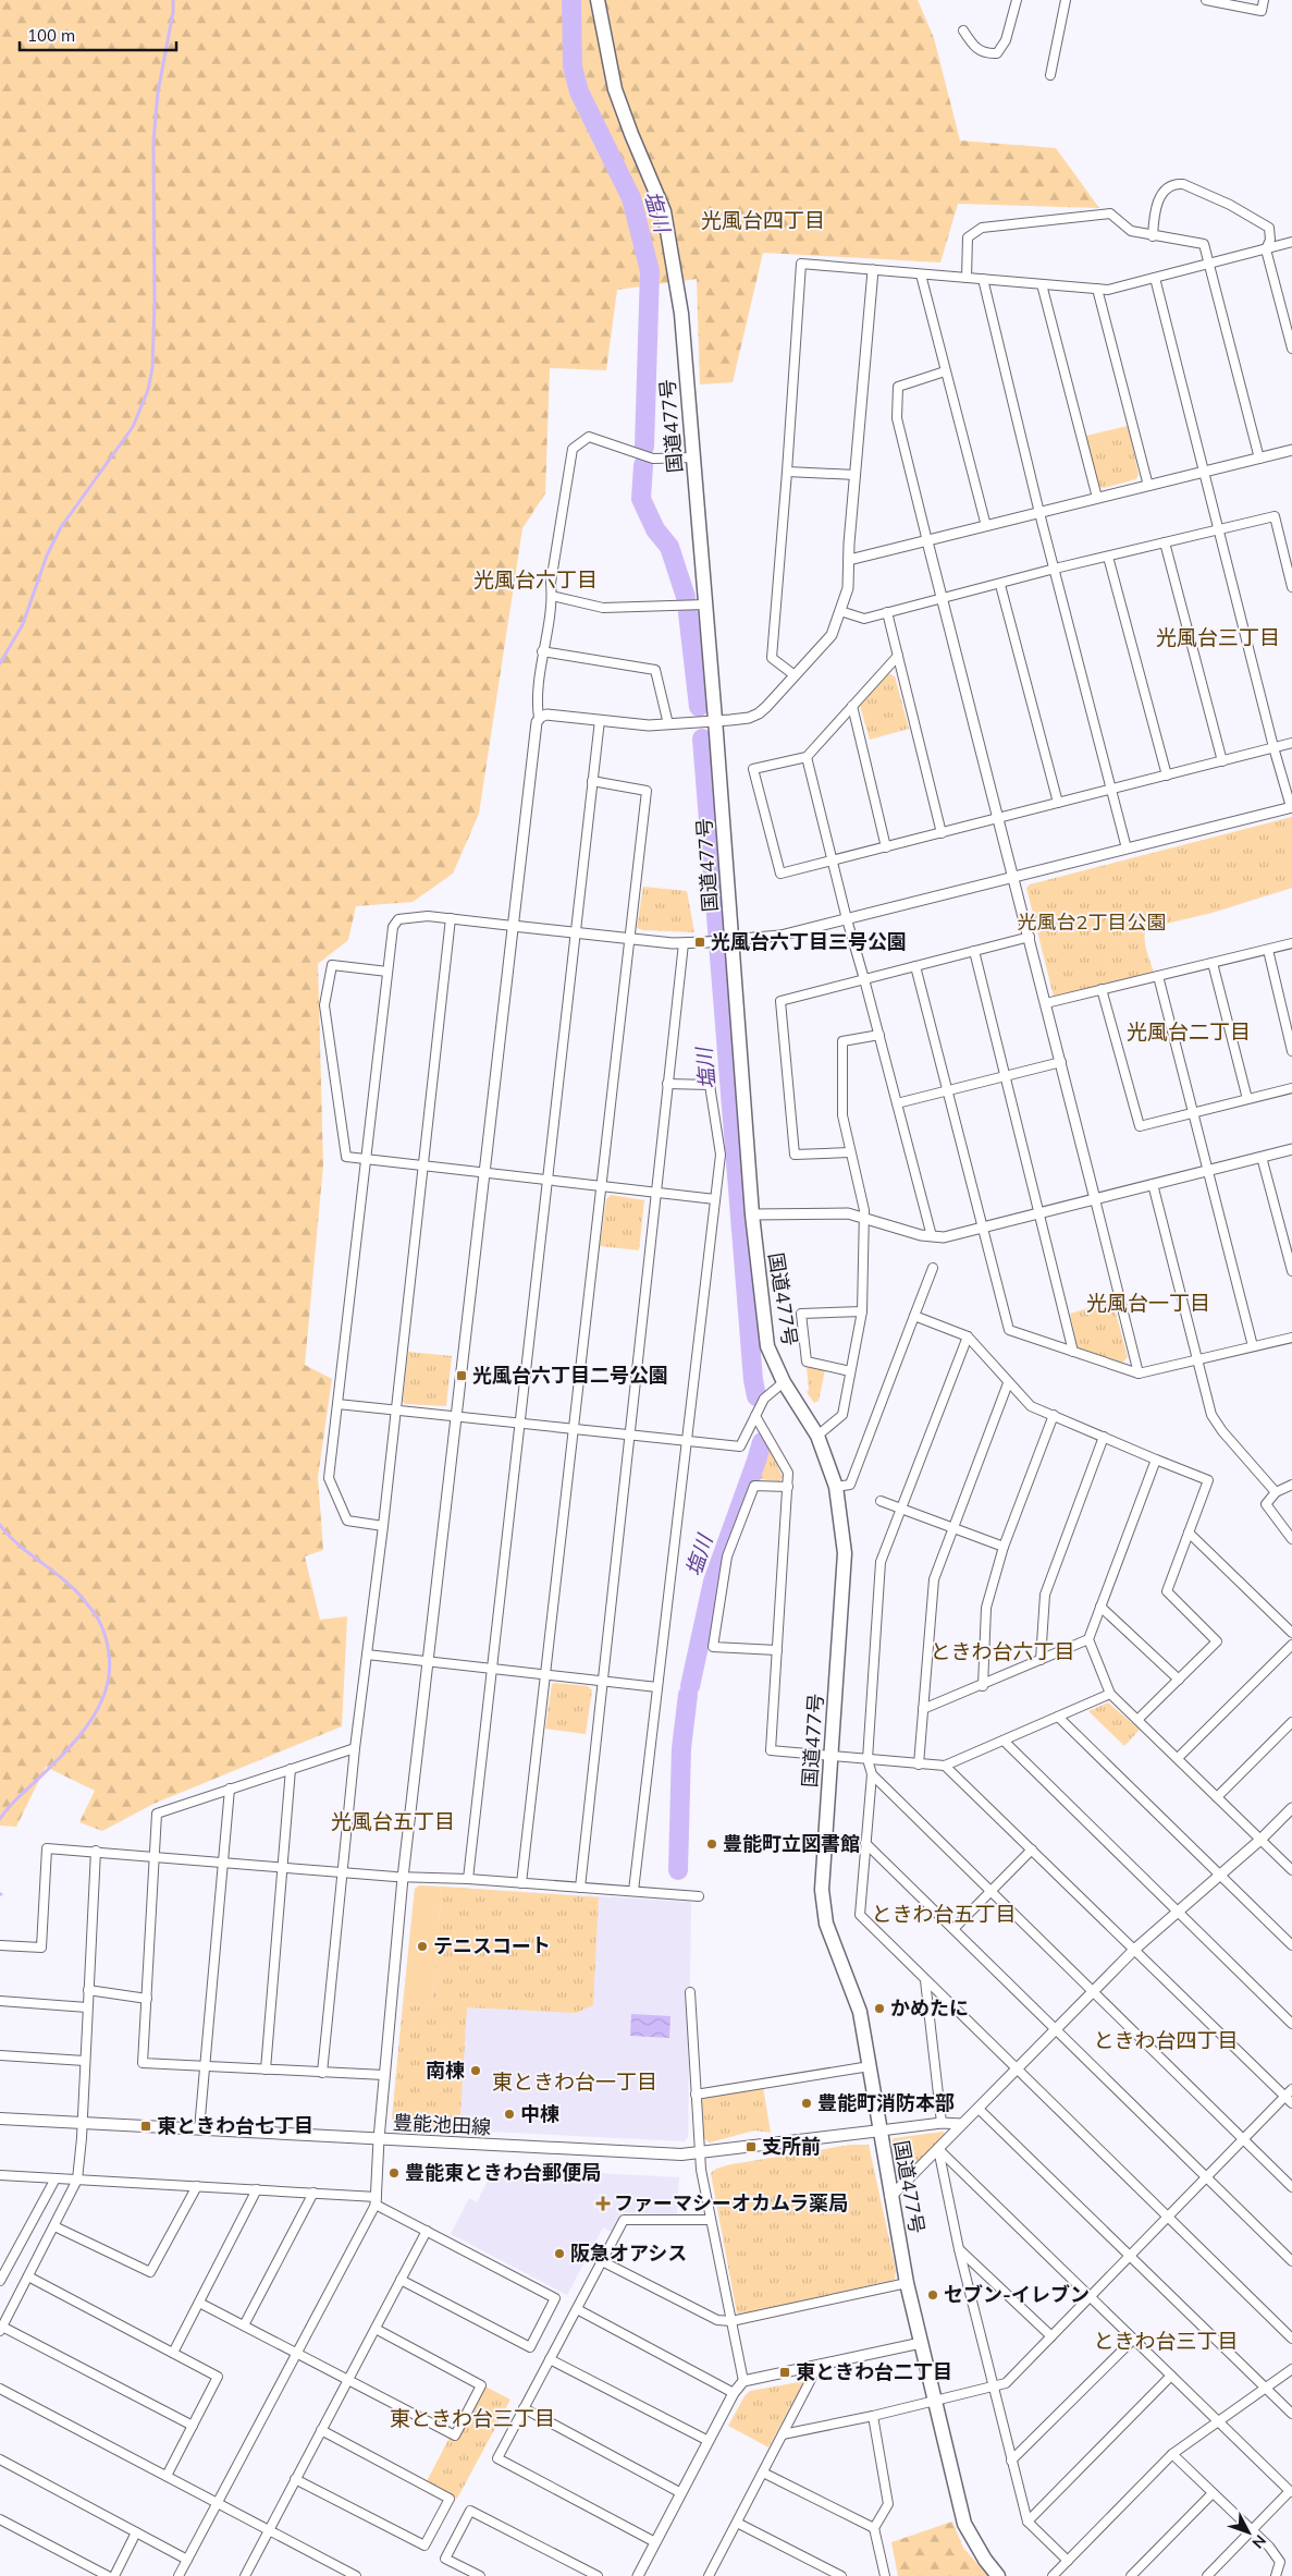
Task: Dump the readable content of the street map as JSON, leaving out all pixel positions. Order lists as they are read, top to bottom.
{
  "streets": {
    "highway": ["国道477号"],
    "main road": ["豊能池田線"]
  },
  "crossings": [
    ["国道477号", "豊能池田線"]
  ],
  "districts": [
    "光風台四丁目",
    "光風台六丁目",
    "光風台三丁目",
    "光風台二丁目",
    "光風台一丁目",
    "ときわ台六丁目",
    "光風台五丁目",
    "ときわ台五丁目",
    "ときわ台四丁目",
    "東ときわ台一丁目",
    "ときわ台三丁目",
    "東ときわ台三丁目"
  ],
  "water": ["塩川"],
  "parks": ["光風台2丁目公園"],
  "places": {
    "transit": [
      "光風台六丁目三号公園",
      "光風台六丁目二号公園",
      "東ときわ台七丁目",
      "支所前",
      "東ときわ台二丁目"
    ],
    "other": [
      "豊能町立図書館",
      "テニスコート",
      "かめたに",
      "南棟",
      "豊能町消防本部",
      "中棟",
      "豊能東ときわ台郵便局",
      "阪急オアシス",
      "セブン-イレブン"
    ],
    "health": ["ファーマシーオカムラ薬局"]
  },
  "scale_bar": "100 m",
  "north": "bottom right"
}
